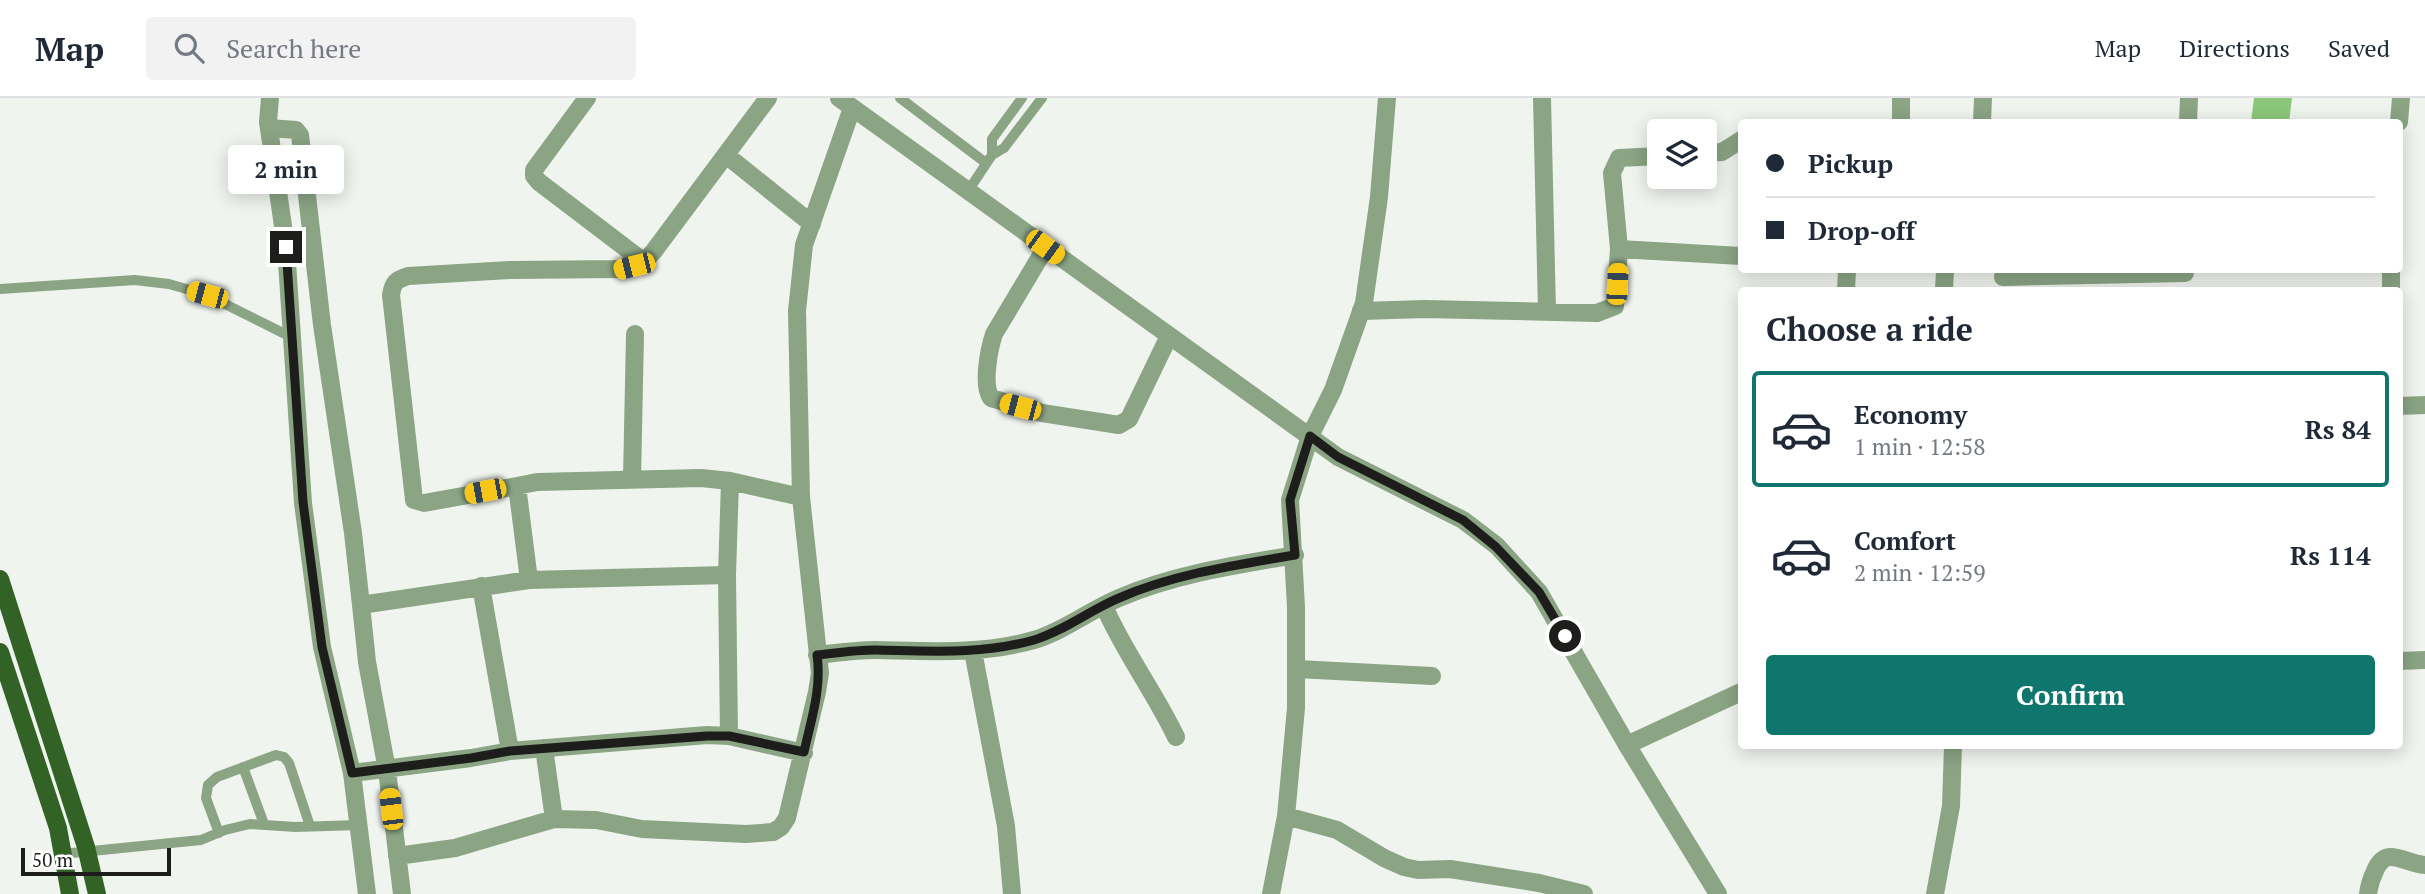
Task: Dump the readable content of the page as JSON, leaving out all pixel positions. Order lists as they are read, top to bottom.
{
  "scale_bar": "50 m",
  "page": {
    "header": "Map",
    "search": "Search here",
    "nav": ["Map", "Directions", "Saved"],
    "banner": ["Pickup", "Drop-off"],
    "bubble": "2 min",
    "heading": "Choose a ride",
    "list": [
      {
        "name": "Economy",
        "note": "1 min · 12:58",
        "value": "Rs 84"
      },
      {
        "name": "Comfort",
        "note": "2 min · 12:59",
        "value": "Rs 114"
      }
    ],
    "buttons": "Confirm",
    "scale": "50 m"
  }
}
